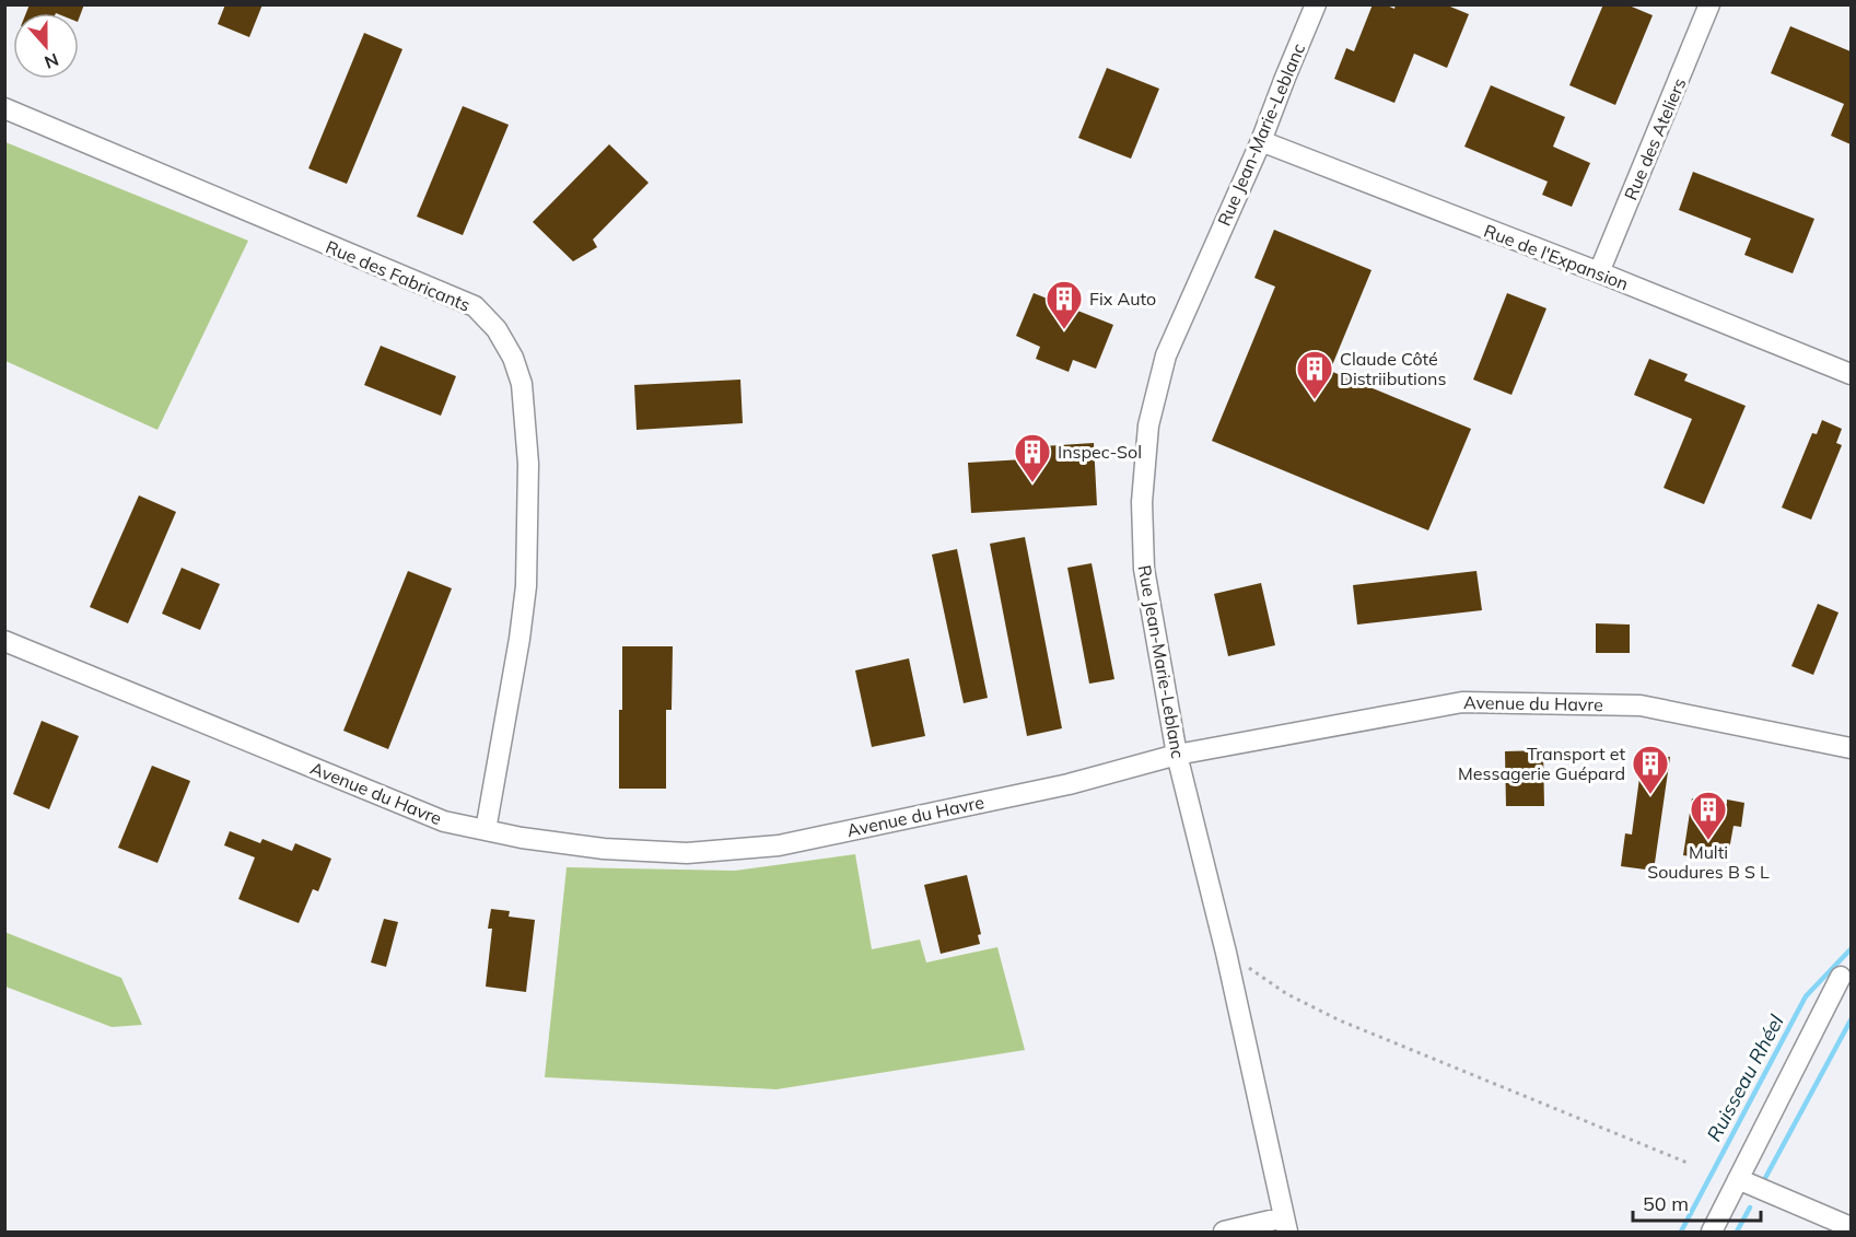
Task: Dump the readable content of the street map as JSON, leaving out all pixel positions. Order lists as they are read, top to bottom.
{
  "streets": {
    "street": [
      "Rue Jean-Marie-Leblanc",
      "Rue des Ateliers",
      "Rue de l'Expansion",
      "Rue des Fabricants",
      "Avenue du Havre"
    ]
  },
  "crossings": [
    ["Rue Jean-Marie-Leblanc", "Rue de l'Expansion"],
    ["Rue Jean-Marie-Leblanc", "Avenue du Havre"],
    ["Rue des Ateliers", "Rue de l'Expansion"],
    ["Rue des Fabricants", "Avenue du Havre"]
  ],
  "water": ["Ruisseau Rhéel"],
  "places": {
    "building": [
      "Fix Auto",
      "Claude Côté Distriibutions",
      "Inspec-Sol",
      "Transport et Messagerie Guépard",
      "Multi Soudures B S L"
    ]
  },
  "scale_bar": "50 m",
  "north": "bottom"
}
